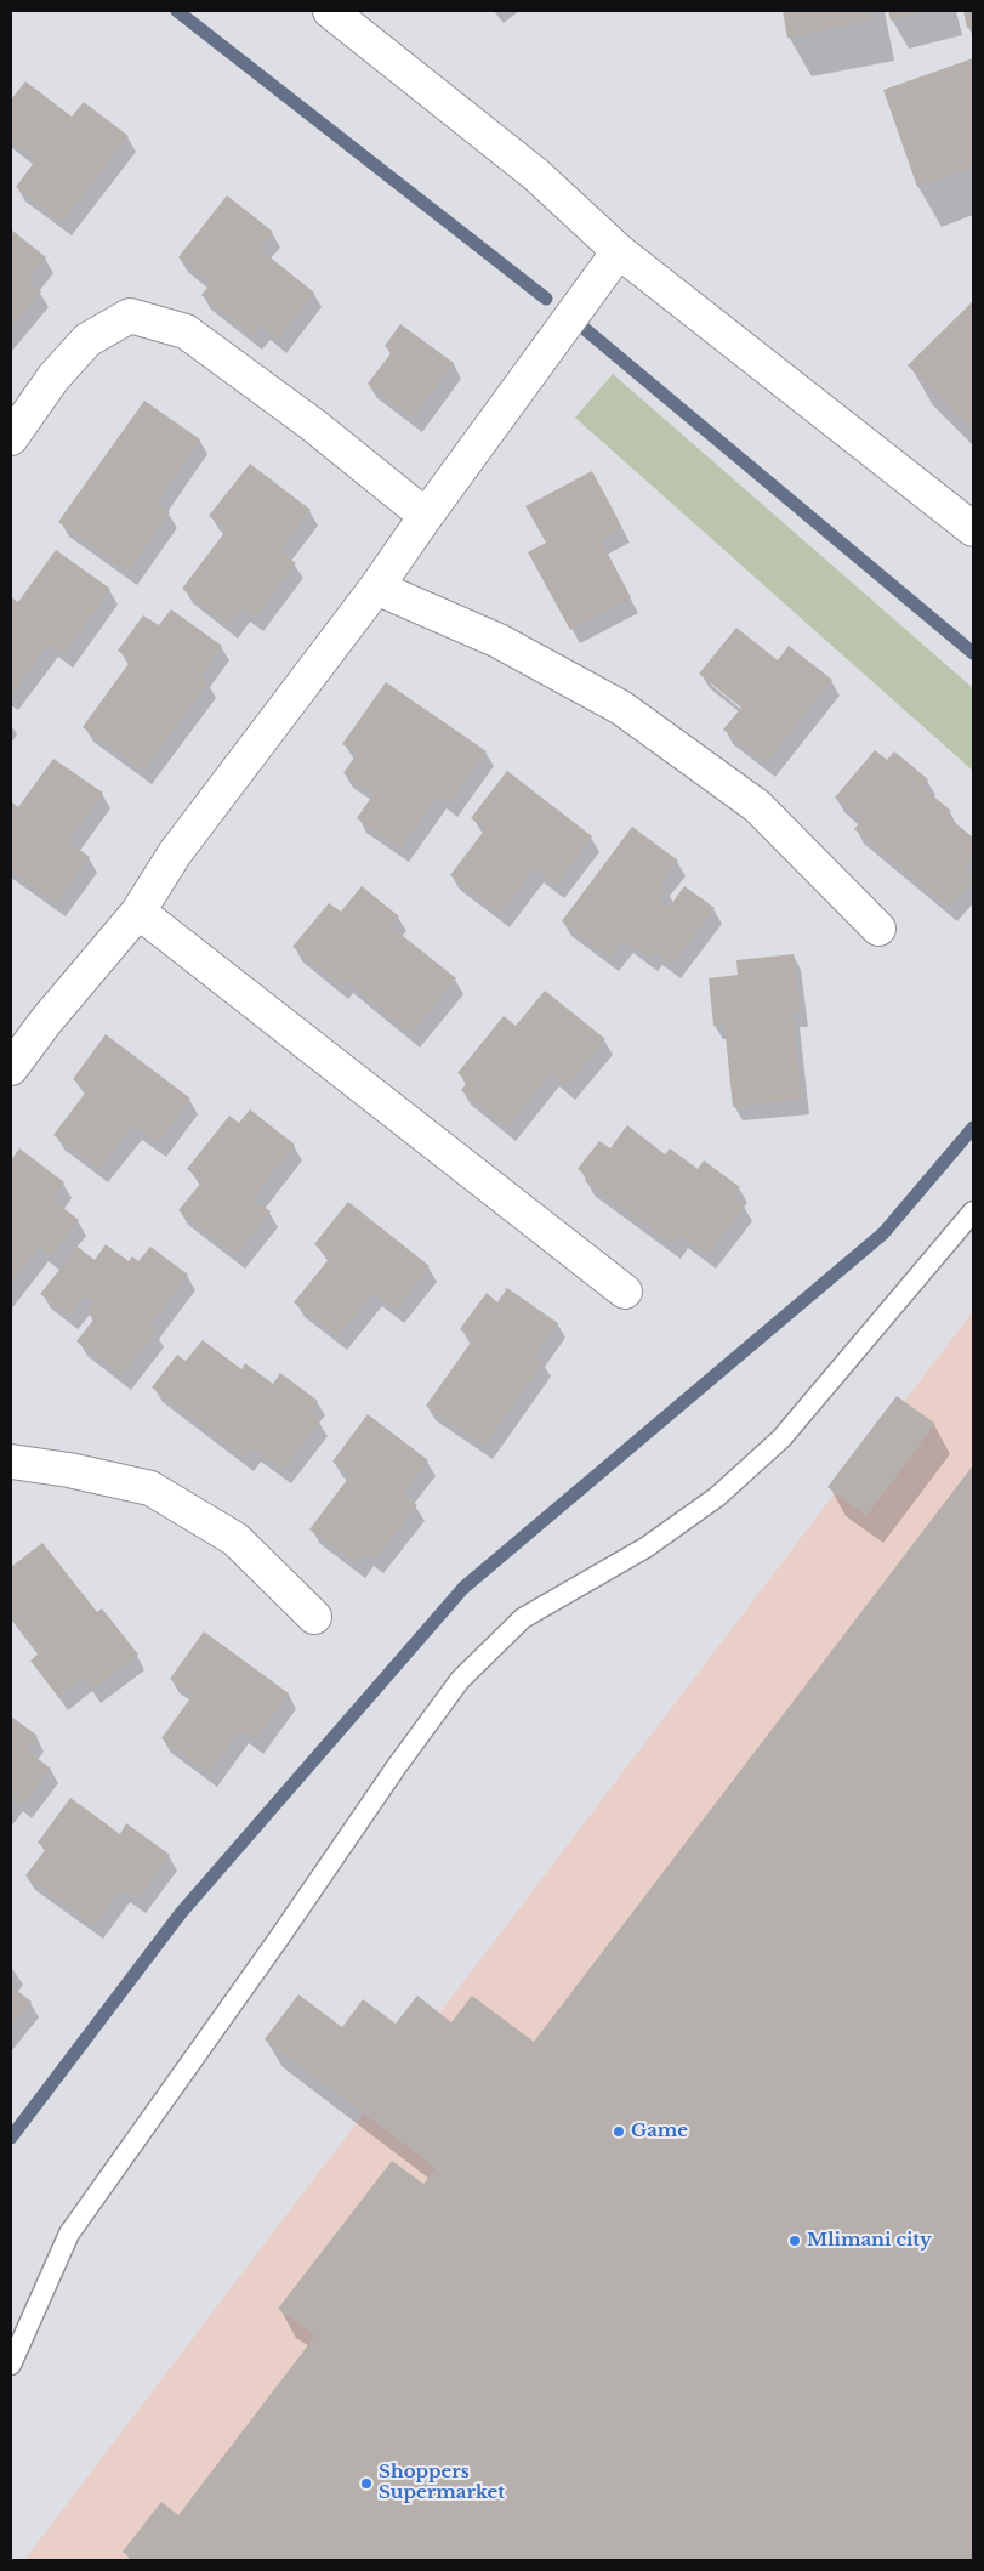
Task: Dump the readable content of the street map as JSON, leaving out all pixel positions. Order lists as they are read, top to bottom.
{
  "places": ["Game", "Mlimani city", "Shoppers Supermarket"]
}
